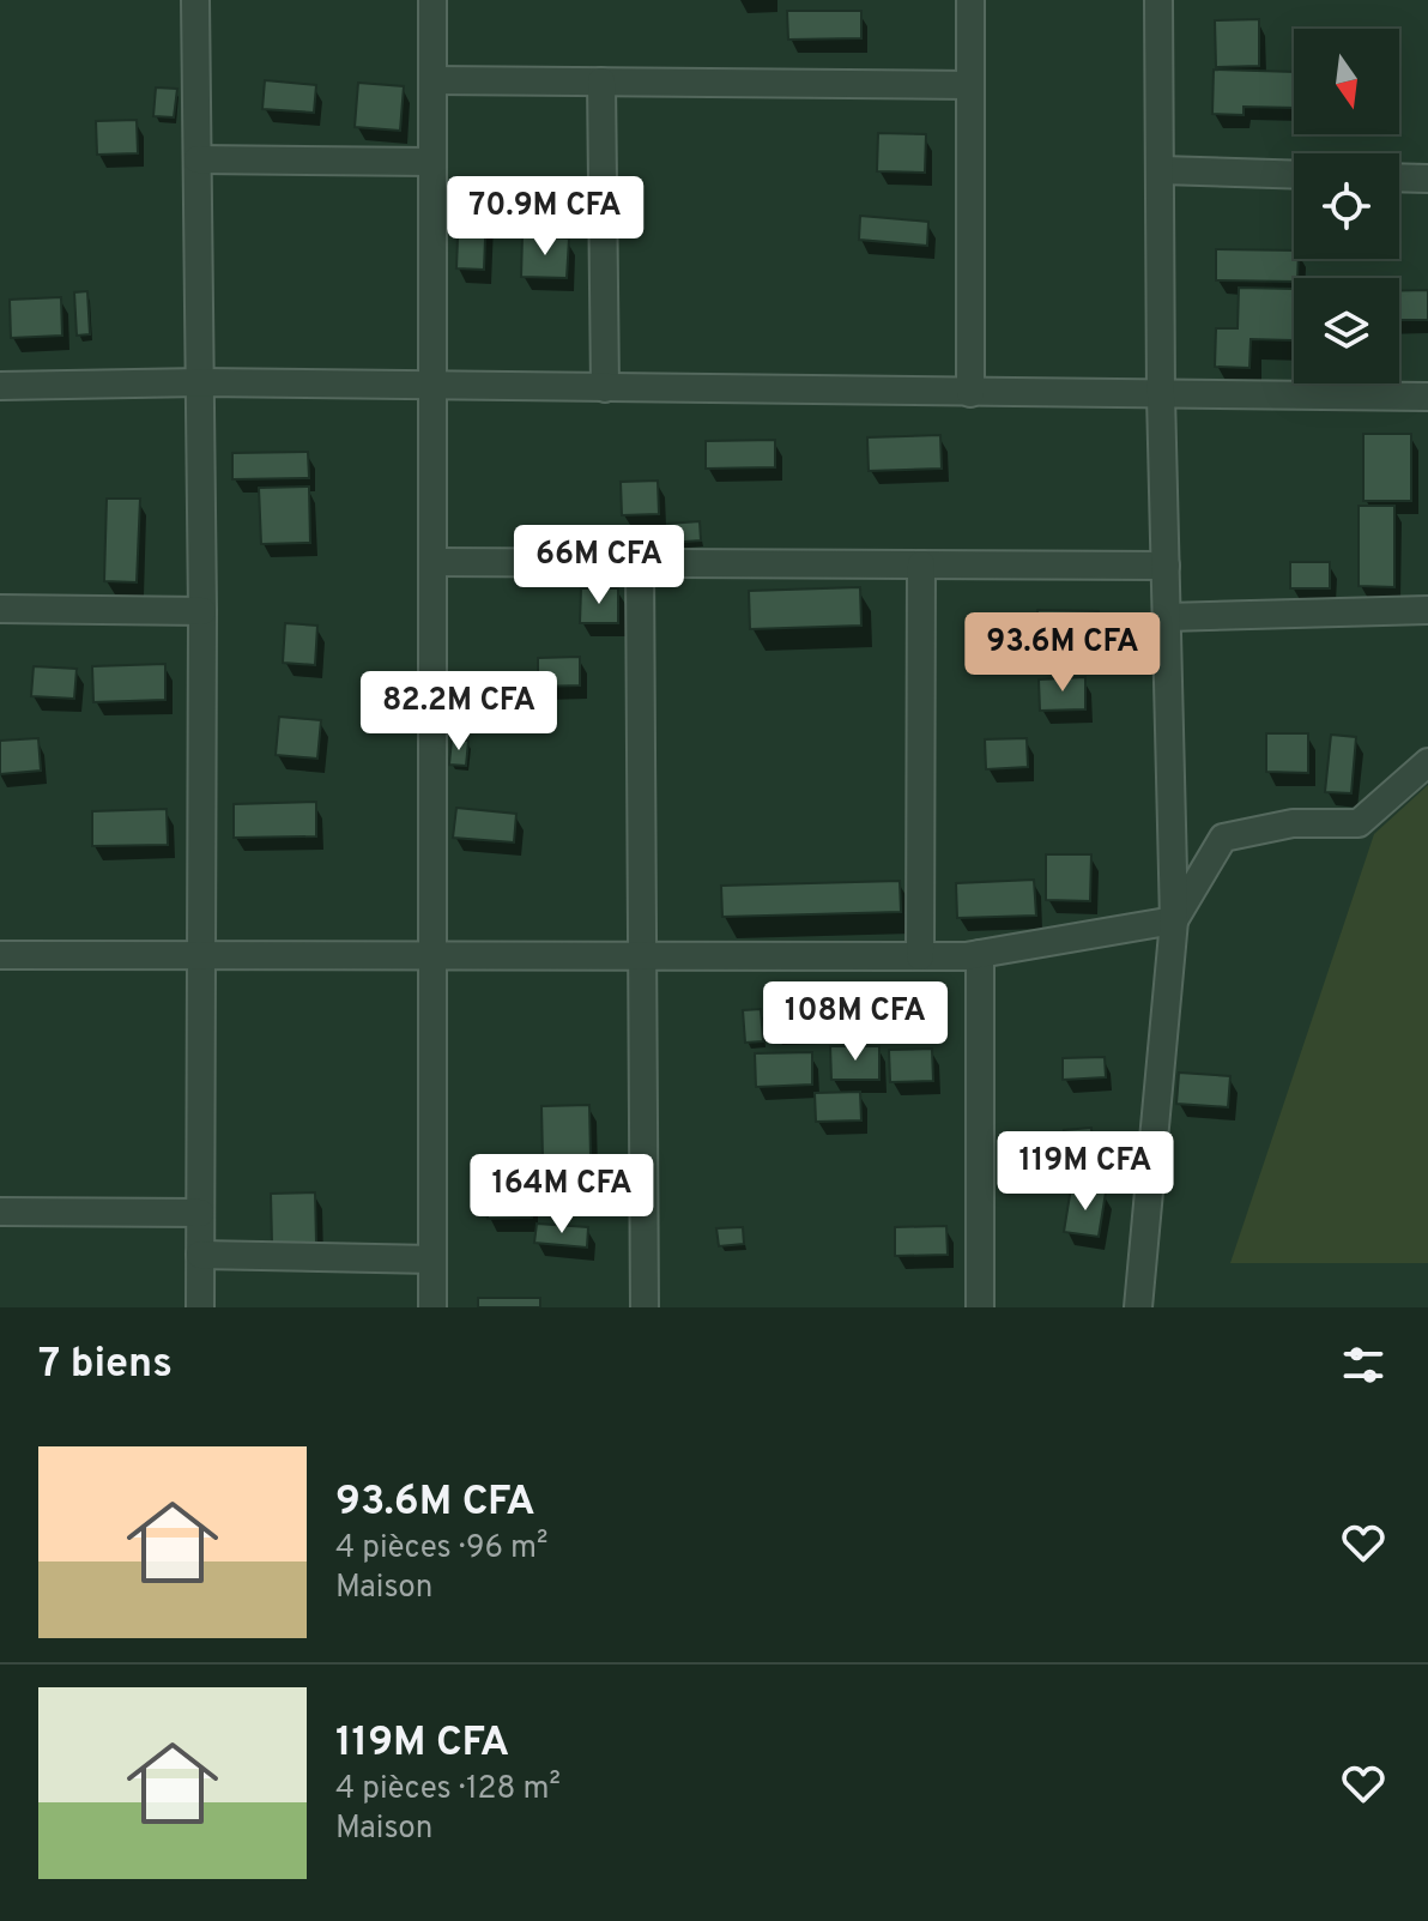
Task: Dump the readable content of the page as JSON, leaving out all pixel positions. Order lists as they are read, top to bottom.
{
  "north": "bottom",
  "page": {
    "price": [
      "70.9M CFA",
      "66M CFA",
      "93.6M CFA",
      "82.2M CFA",
      "108M CFA",
      "119M CFA",
      "164M CFA"
    ],
    "heading": "7 biens",
    "list": [
      {
        "name": "93.6M CFA",
        "note": "4 pièces · 96 m² · Maison"
      },
      {
        "name": "119M CFA",
        "note": "4 pièces · 128 m² · Maison"
      }
    ]
  }
}
